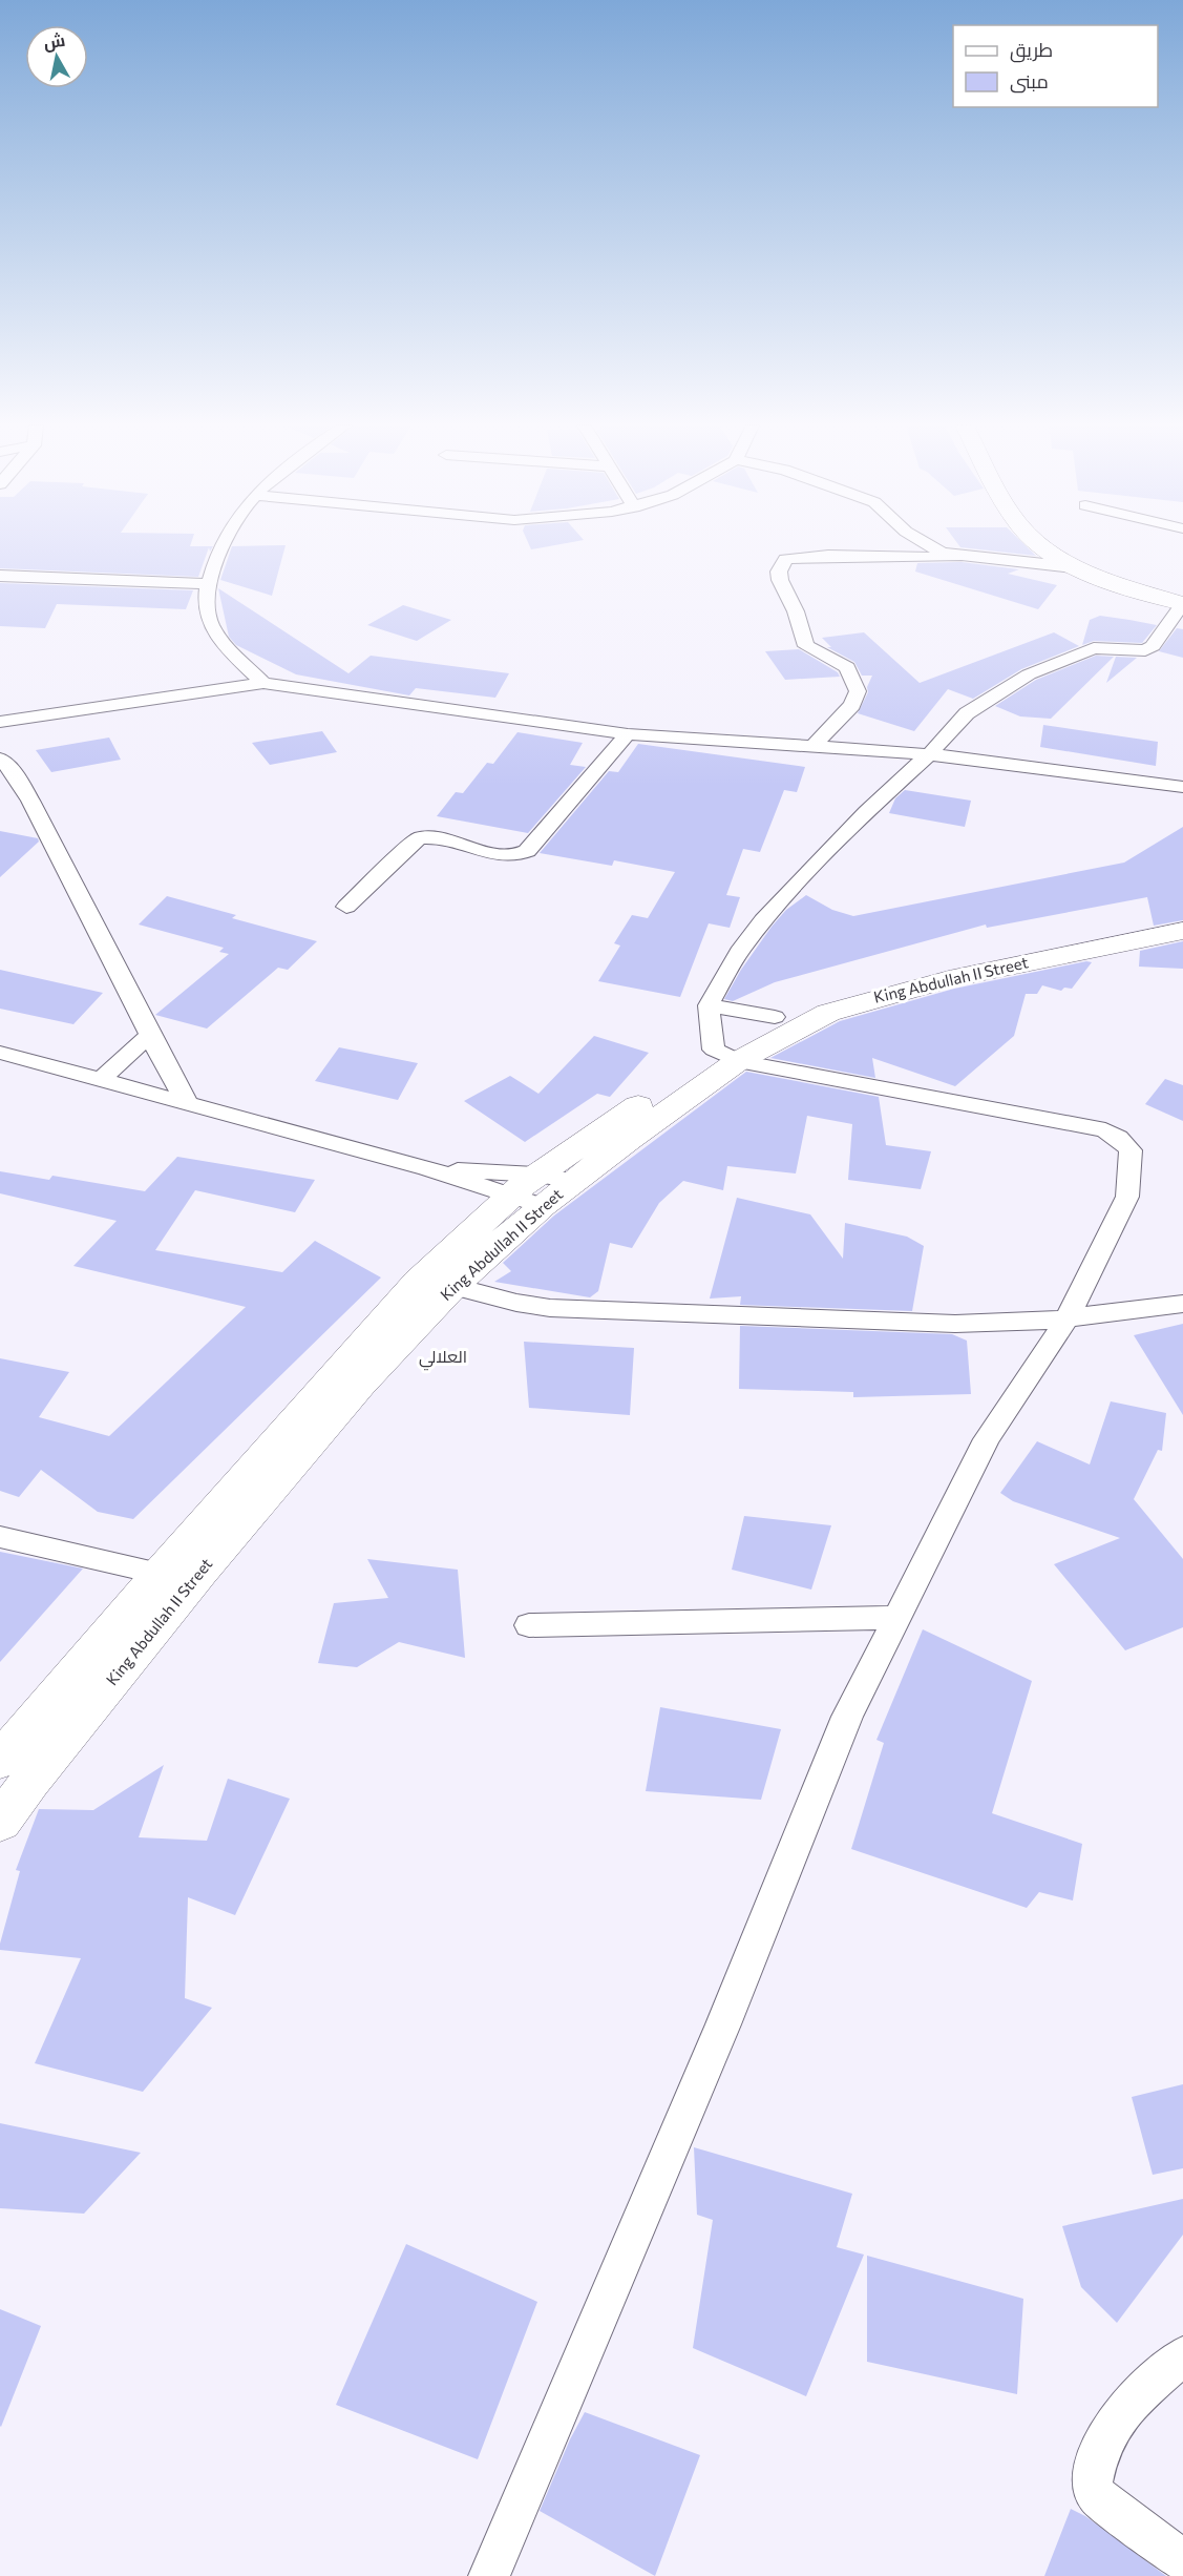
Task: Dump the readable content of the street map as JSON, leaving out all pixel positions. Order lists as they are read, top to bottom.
{
  "streets": {
    "main road": ["King Abdullah II Street"]
  },
  "districts": ["العلالي"],
  "legend": ["طريق", "مبنى"],
  "north": "top"
}
